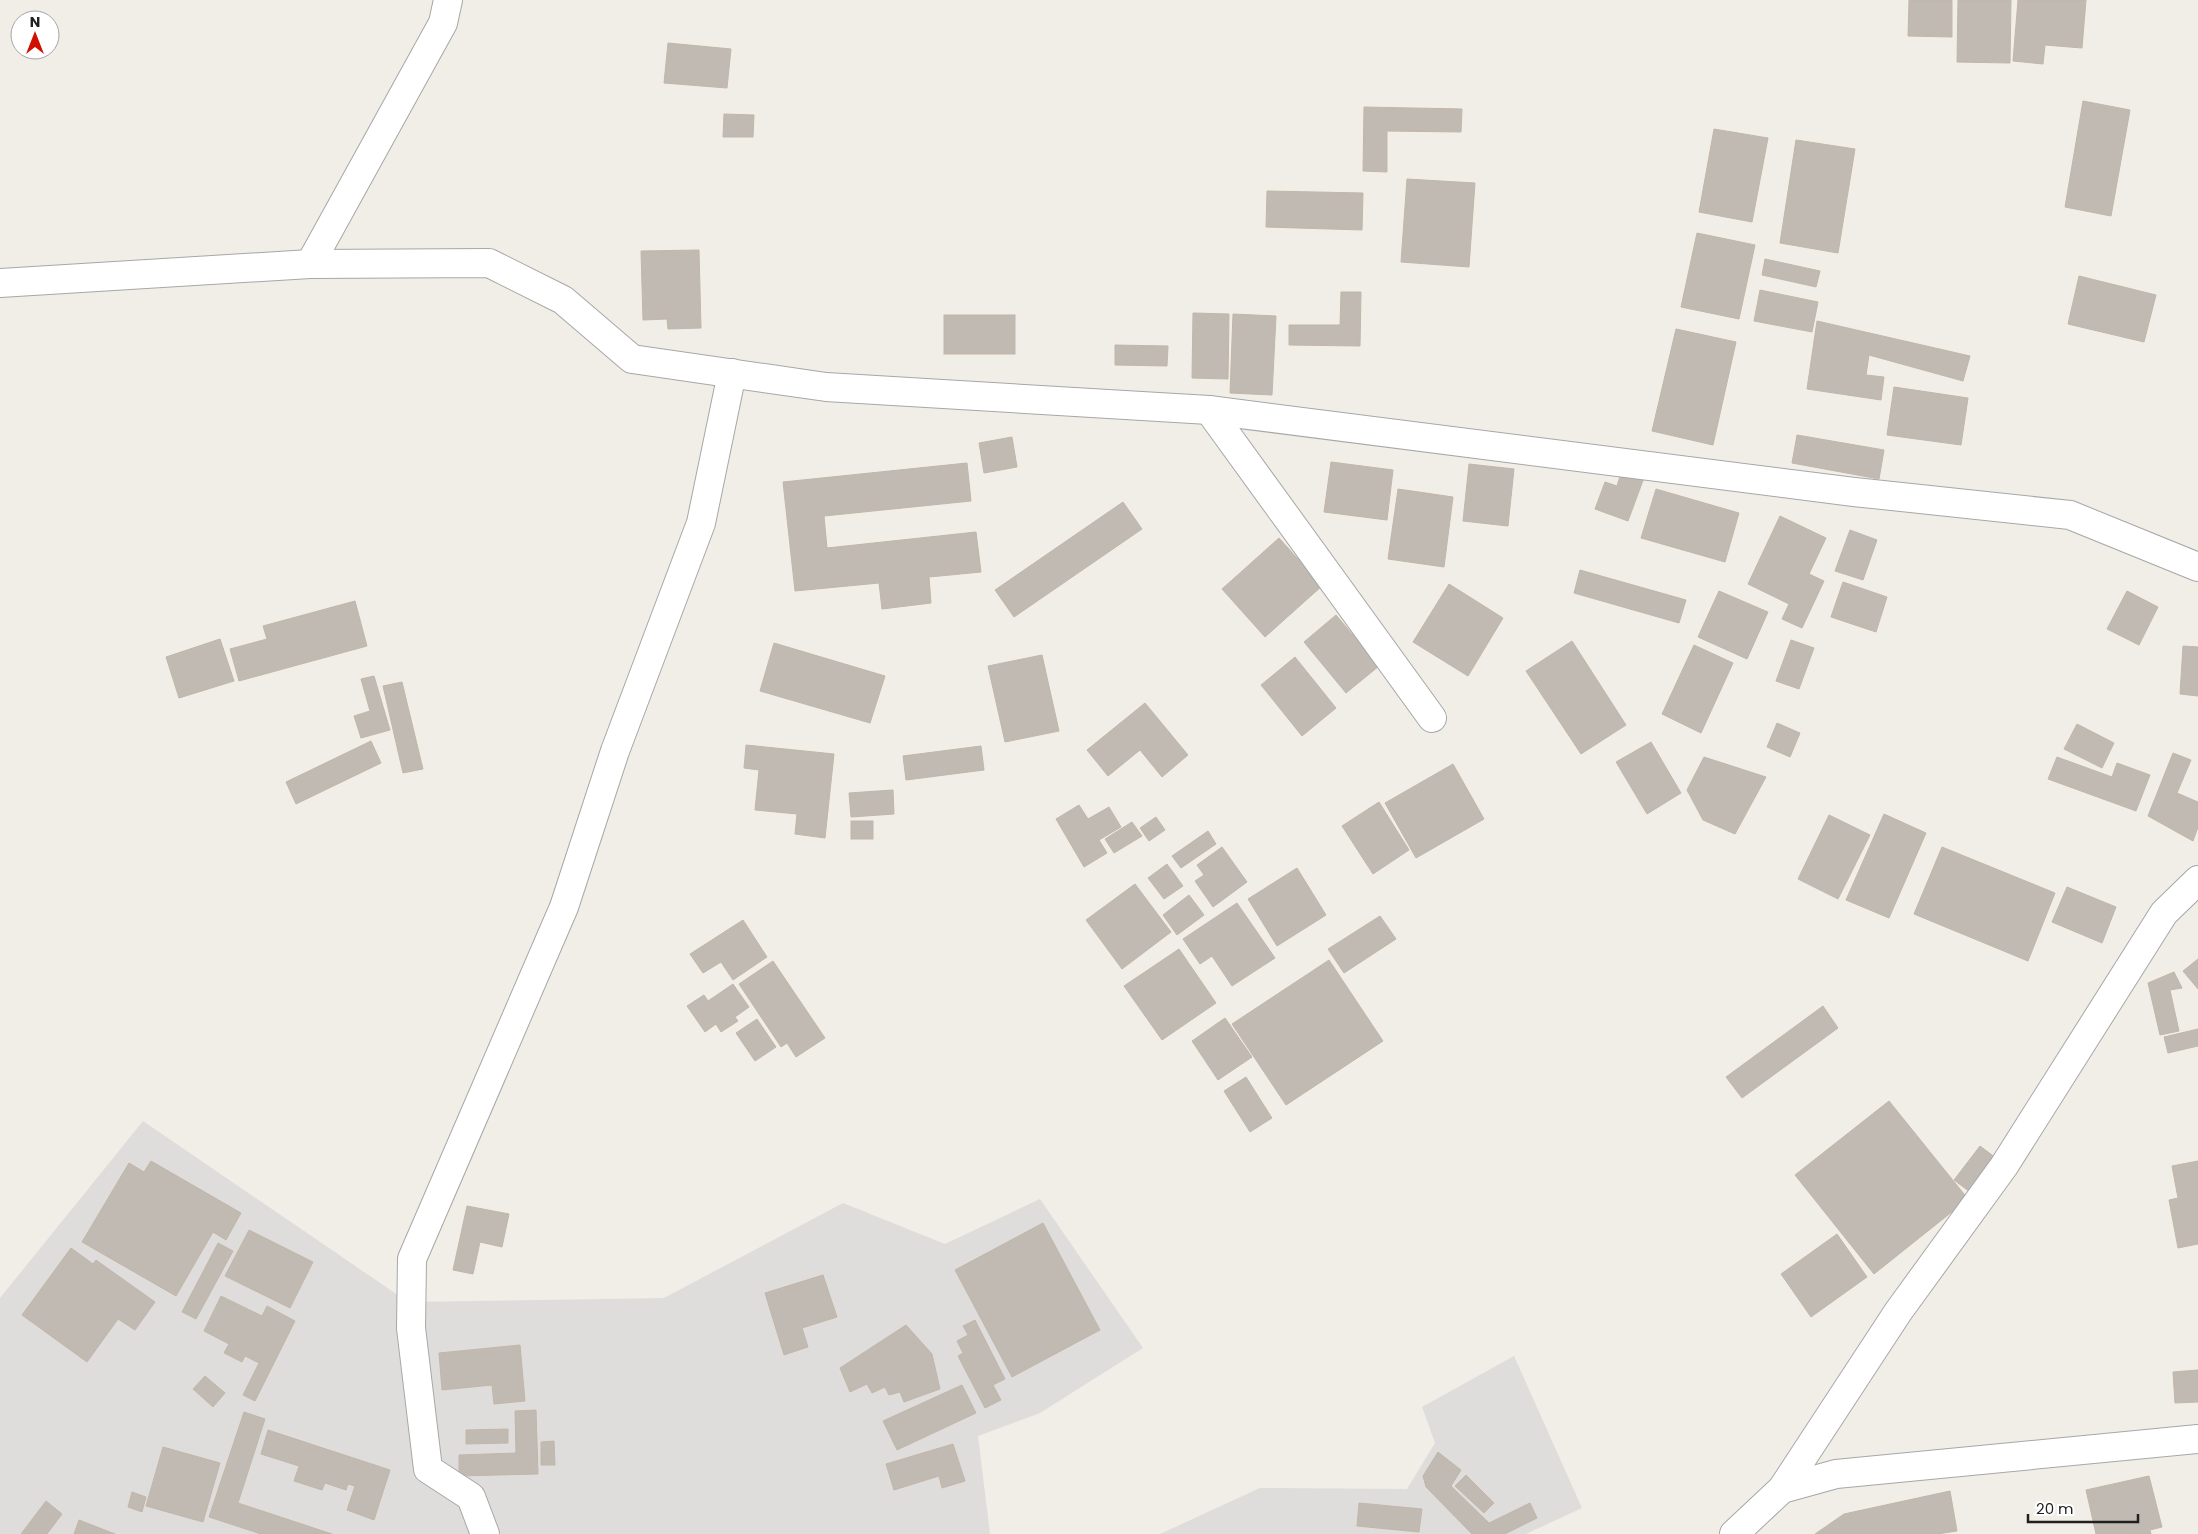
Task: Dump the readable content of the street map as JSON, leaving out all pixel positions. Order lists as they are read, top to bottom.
{
  "scale_bar": "20 m",
  "north": "top"
}
